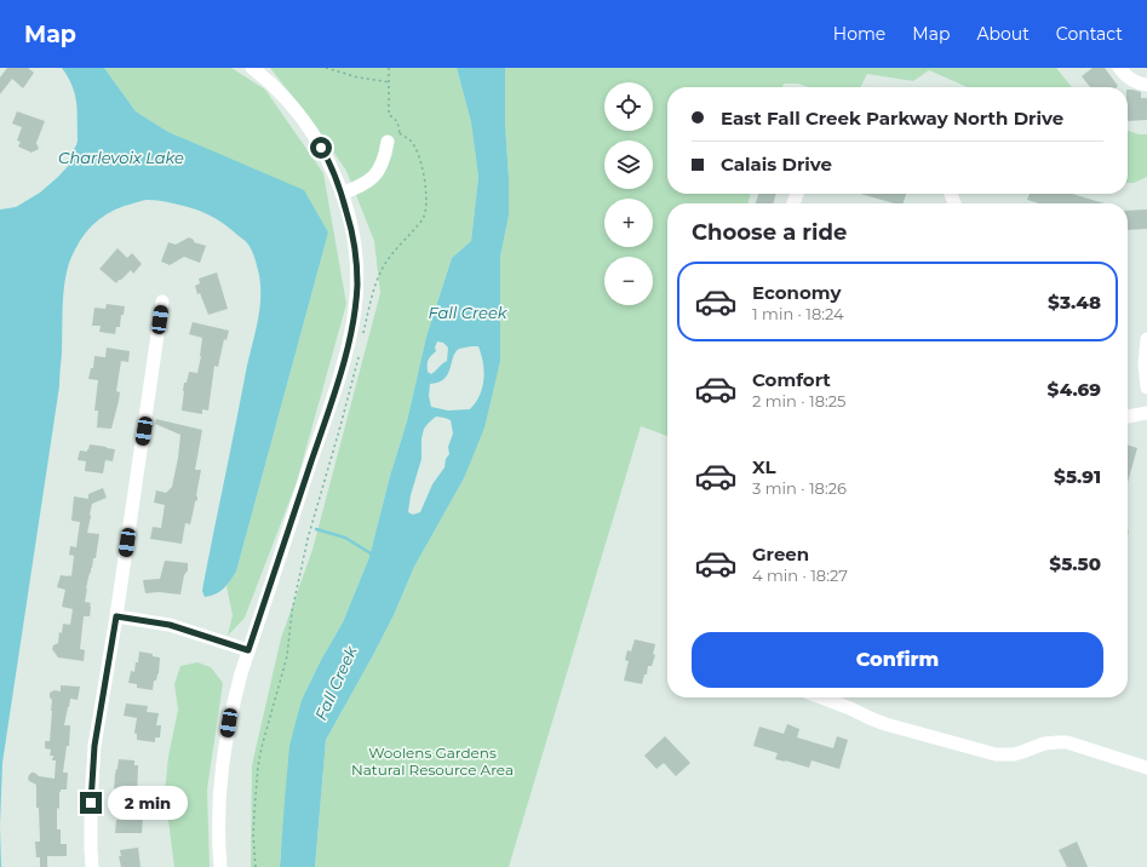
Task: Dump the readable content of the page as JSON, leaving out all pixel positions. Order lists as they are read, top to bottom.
{
  "water": ["Charlevoix Lake", "Fall Creek"],
  "parks": ["Woolens Gardens Natural Resource Area"],
  "page": {
    "header": "Map",
    "nav": [
      "Home",
      "Map",
      "About",
      "Contact"
    ],
    "map_buttons": ["+", "−"],
    "banner": ["East Fall Creek Parkway North Drive", "Calais Drive"],
    "heading": "Choose a ride",
    "list": [
      {
        "name": "Economy",
        "note": "1 min · 18:24",
        "value": "$3.48"
      },
      {
        "name": "Comfort",
        "note": "2 min · 18:25",
        "value": "$4.69"
      },
      {
        "name": "XL",
        "note": "3 min · 18:26",
        "value": "$5.91"
      },
      {
        "name": "Green",
        "note": "4 min · 18:27",
        "value": "$5.50"
      }
    ],
    "buttons": "Confirm",
    "bubble": "2 min"
  }
}
